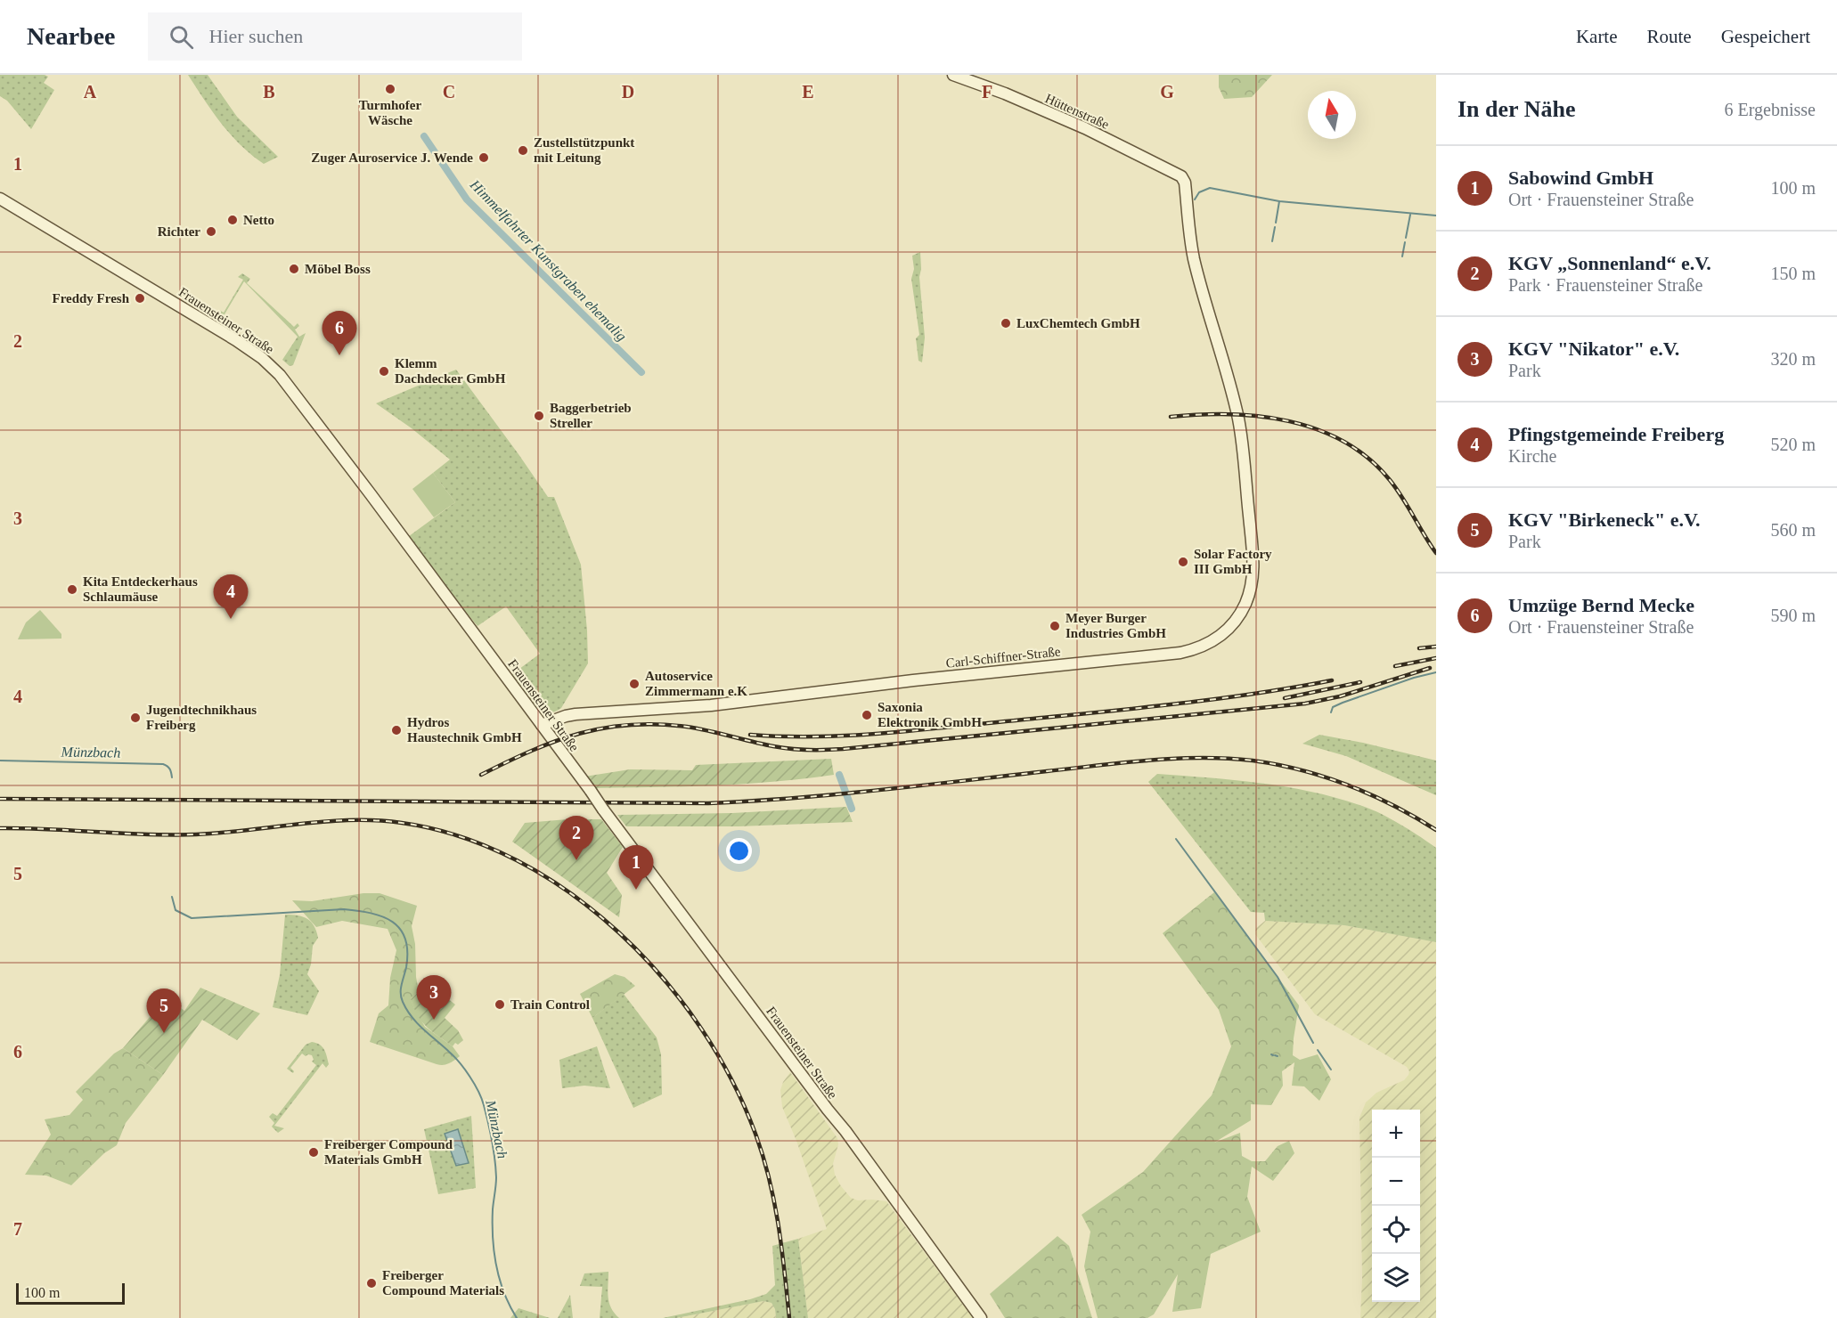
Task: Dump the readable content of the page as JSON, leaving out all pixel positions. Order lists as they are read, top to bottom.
{
  "streets": {
    "main road": ["Hüttenstraße", "Frauensteiner Straße", "Carl-Schiffner-Straße"]
  },
  "crossings": [
    ["Hüttenstraße", "Carl-Schiffner-Straße"],
    ["Frauensteiner Straße", "Carl-Schiffner-Straße"]
  ],
  "water": ["Himmelfahrter Kunstgraben ehemalig", "Münzbach"],
  "places": [
    "Turmhofer Wäsche",
    "Zustellstützpunkt mit Leitung",
    "Zuger Auroservice J. Wende",
    "Netto",
    "Richter",
    "Möbel Boss",
    "Freddy Fresh",
    "LuxChemtech GmbH",
    "Klemm Dachdecker GmbH",
    "Baggerbetrieb Streller",
    "Solar Factory III GmbH",
    "Kita Entdeckerhaus Schlaumäuse",
    "Meyer Burger Industries GmbH",
    "Autoservice Zimmermann e.K",
    "Saxonia Elektronik GmbH",
    "Jugendtechnikhaus Freiberg",
    "Hydros Haustechnik GmbH",
    "Train Control",
    "Freiberger Compound Materials GmbH",
    "Freiberger Compound Materials"
  ],
  "scale_bar": "100 m",
  "north": "top",
  "page": {
    "header": "Nearbee",
    "search": "Hier suchen",
    "nav": ["Karte", "Route", "Gespeichert"],
    "heading": ["In der Nähe", "6 Ergebnisse"],
    "list": [
      {
        "mark": "1",
        "name": "Sabowind GmbH",
        "note": "Ort · Frauensteiner Straße",
        "value": "100 m"
      },
      {
        "mark": "2",
        "name": "KGV „Sonnenland“ e.V.",
        "note": "Park · Frauensteiner Straße",
        "value": "150 m"
      },
      {
        "mark": "3",
        "name": "KGV \"Nikator\" e.V.",
        "note": "Park",
        "value": "320 m"
      },
      {
        "mark": "4",
        "name": "Pfingstgemeinde Freiberg",
        "note": "Kirche",
        "value": "520 m"
      },
      {
        "mark": "5",
        "name": "KGV \"Birkeneck\" e.V.",
        "note": "Park",
        "value": "560 m"
      },
      {
        "mark": "6",
        "name": "Umzüge Bernd Mecke",
        "note": "Ort · Frauensteiner Straße",
        "value": "590 m"
      }
    ],
    "pins": [
      "6",
      "4",
      "2",
      "1",
      "3",
      "5"
    ],
    "map_buttons": ["+", "−"],
    "scale": "100 m"
  },
  "grid": {
    "columns": [
      "A",
      "B",
      "C",
      "D",
      "E",
      "F",
      "G"
    ],
    "rows": [
      "1",
      "2",
      "3",
      "4",
      "5",
      "6",
      "7"
    ]
  }
}
